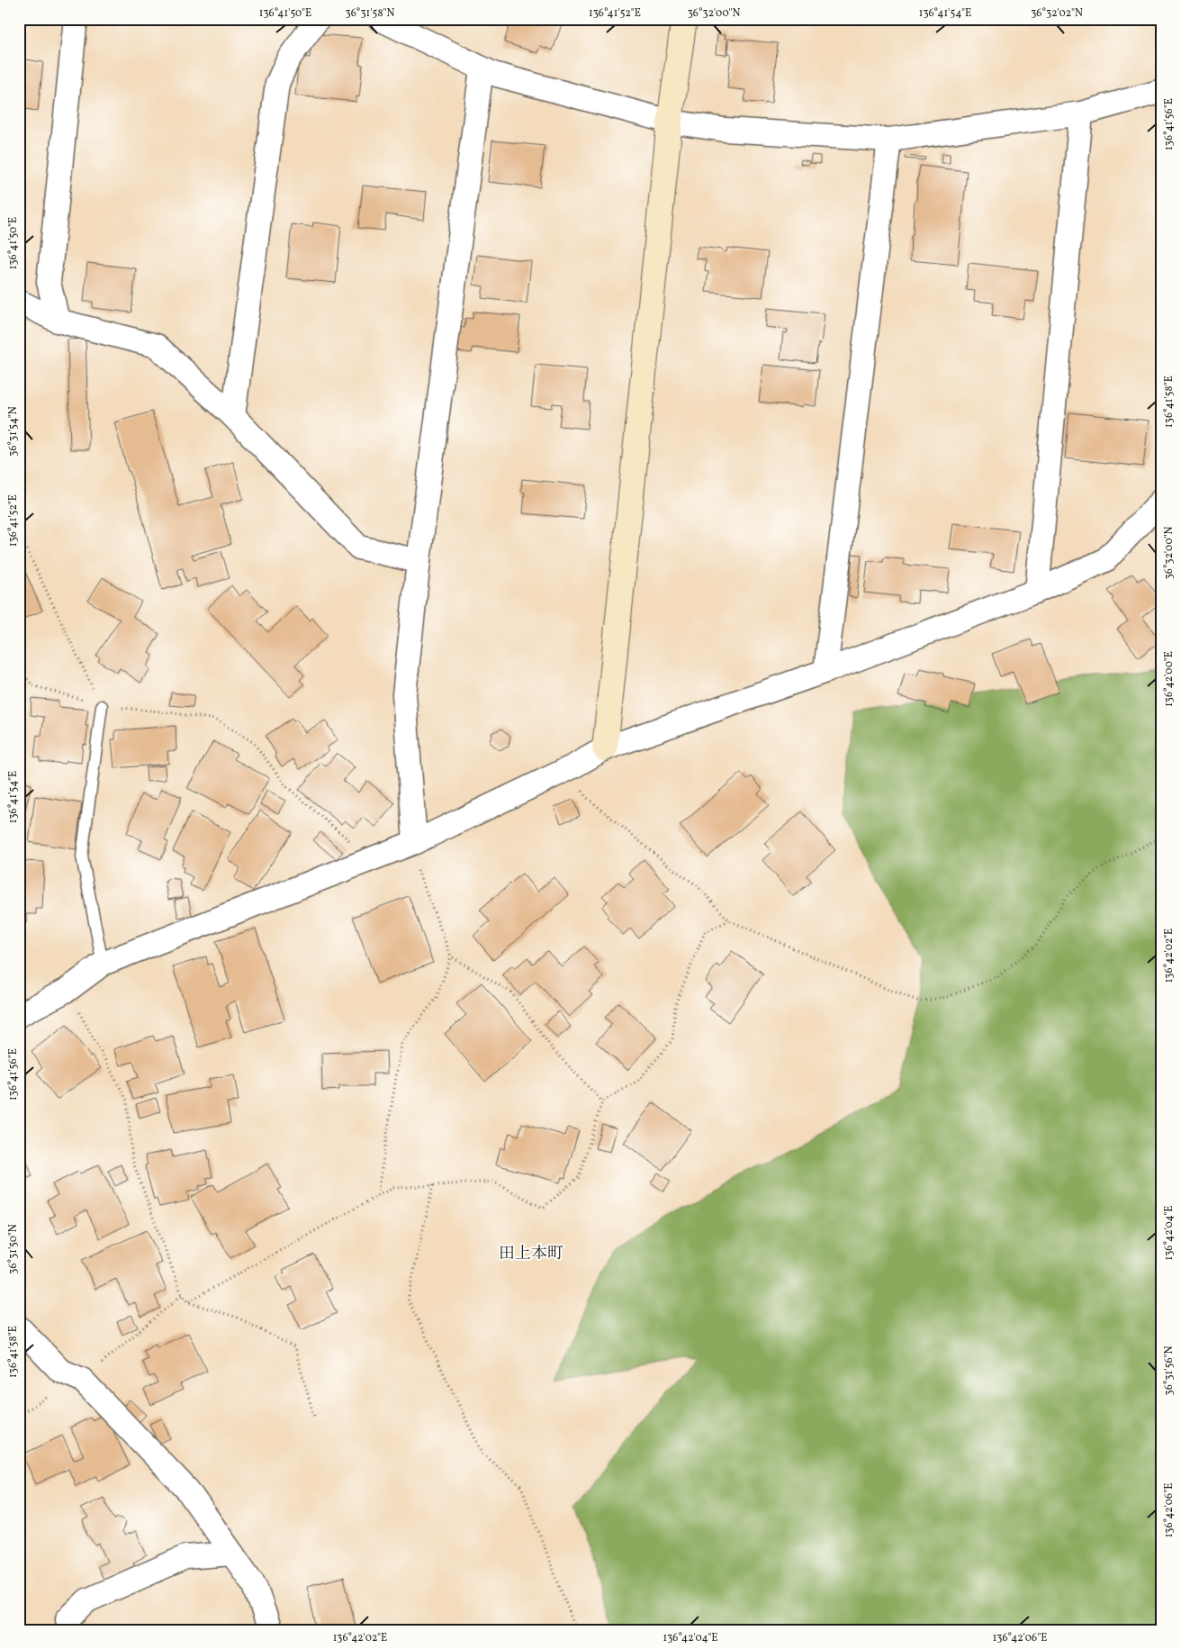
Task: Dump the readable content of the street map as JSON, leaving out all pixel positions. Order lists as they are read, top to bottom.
{
  "districts": ["田上本町"],
  "coordinates": [
    "136°41'50\"E",
    "36°31'58\"N",
    "136°41'52\"E",
    "36°32'00\"N",
    "136°41'54\"E",
    "36°32'02\"N",
    "136°41'56\"E",
    "136°41'58\"E",
    "36°31'54\"N",
    "136°42'00\"E",
    "136°42'02\"E",
    "136°42'04\"E",
    "36°31'50\"N",
    "36°31'56\"N",
    "136°42'06\"E"
  ]
}
